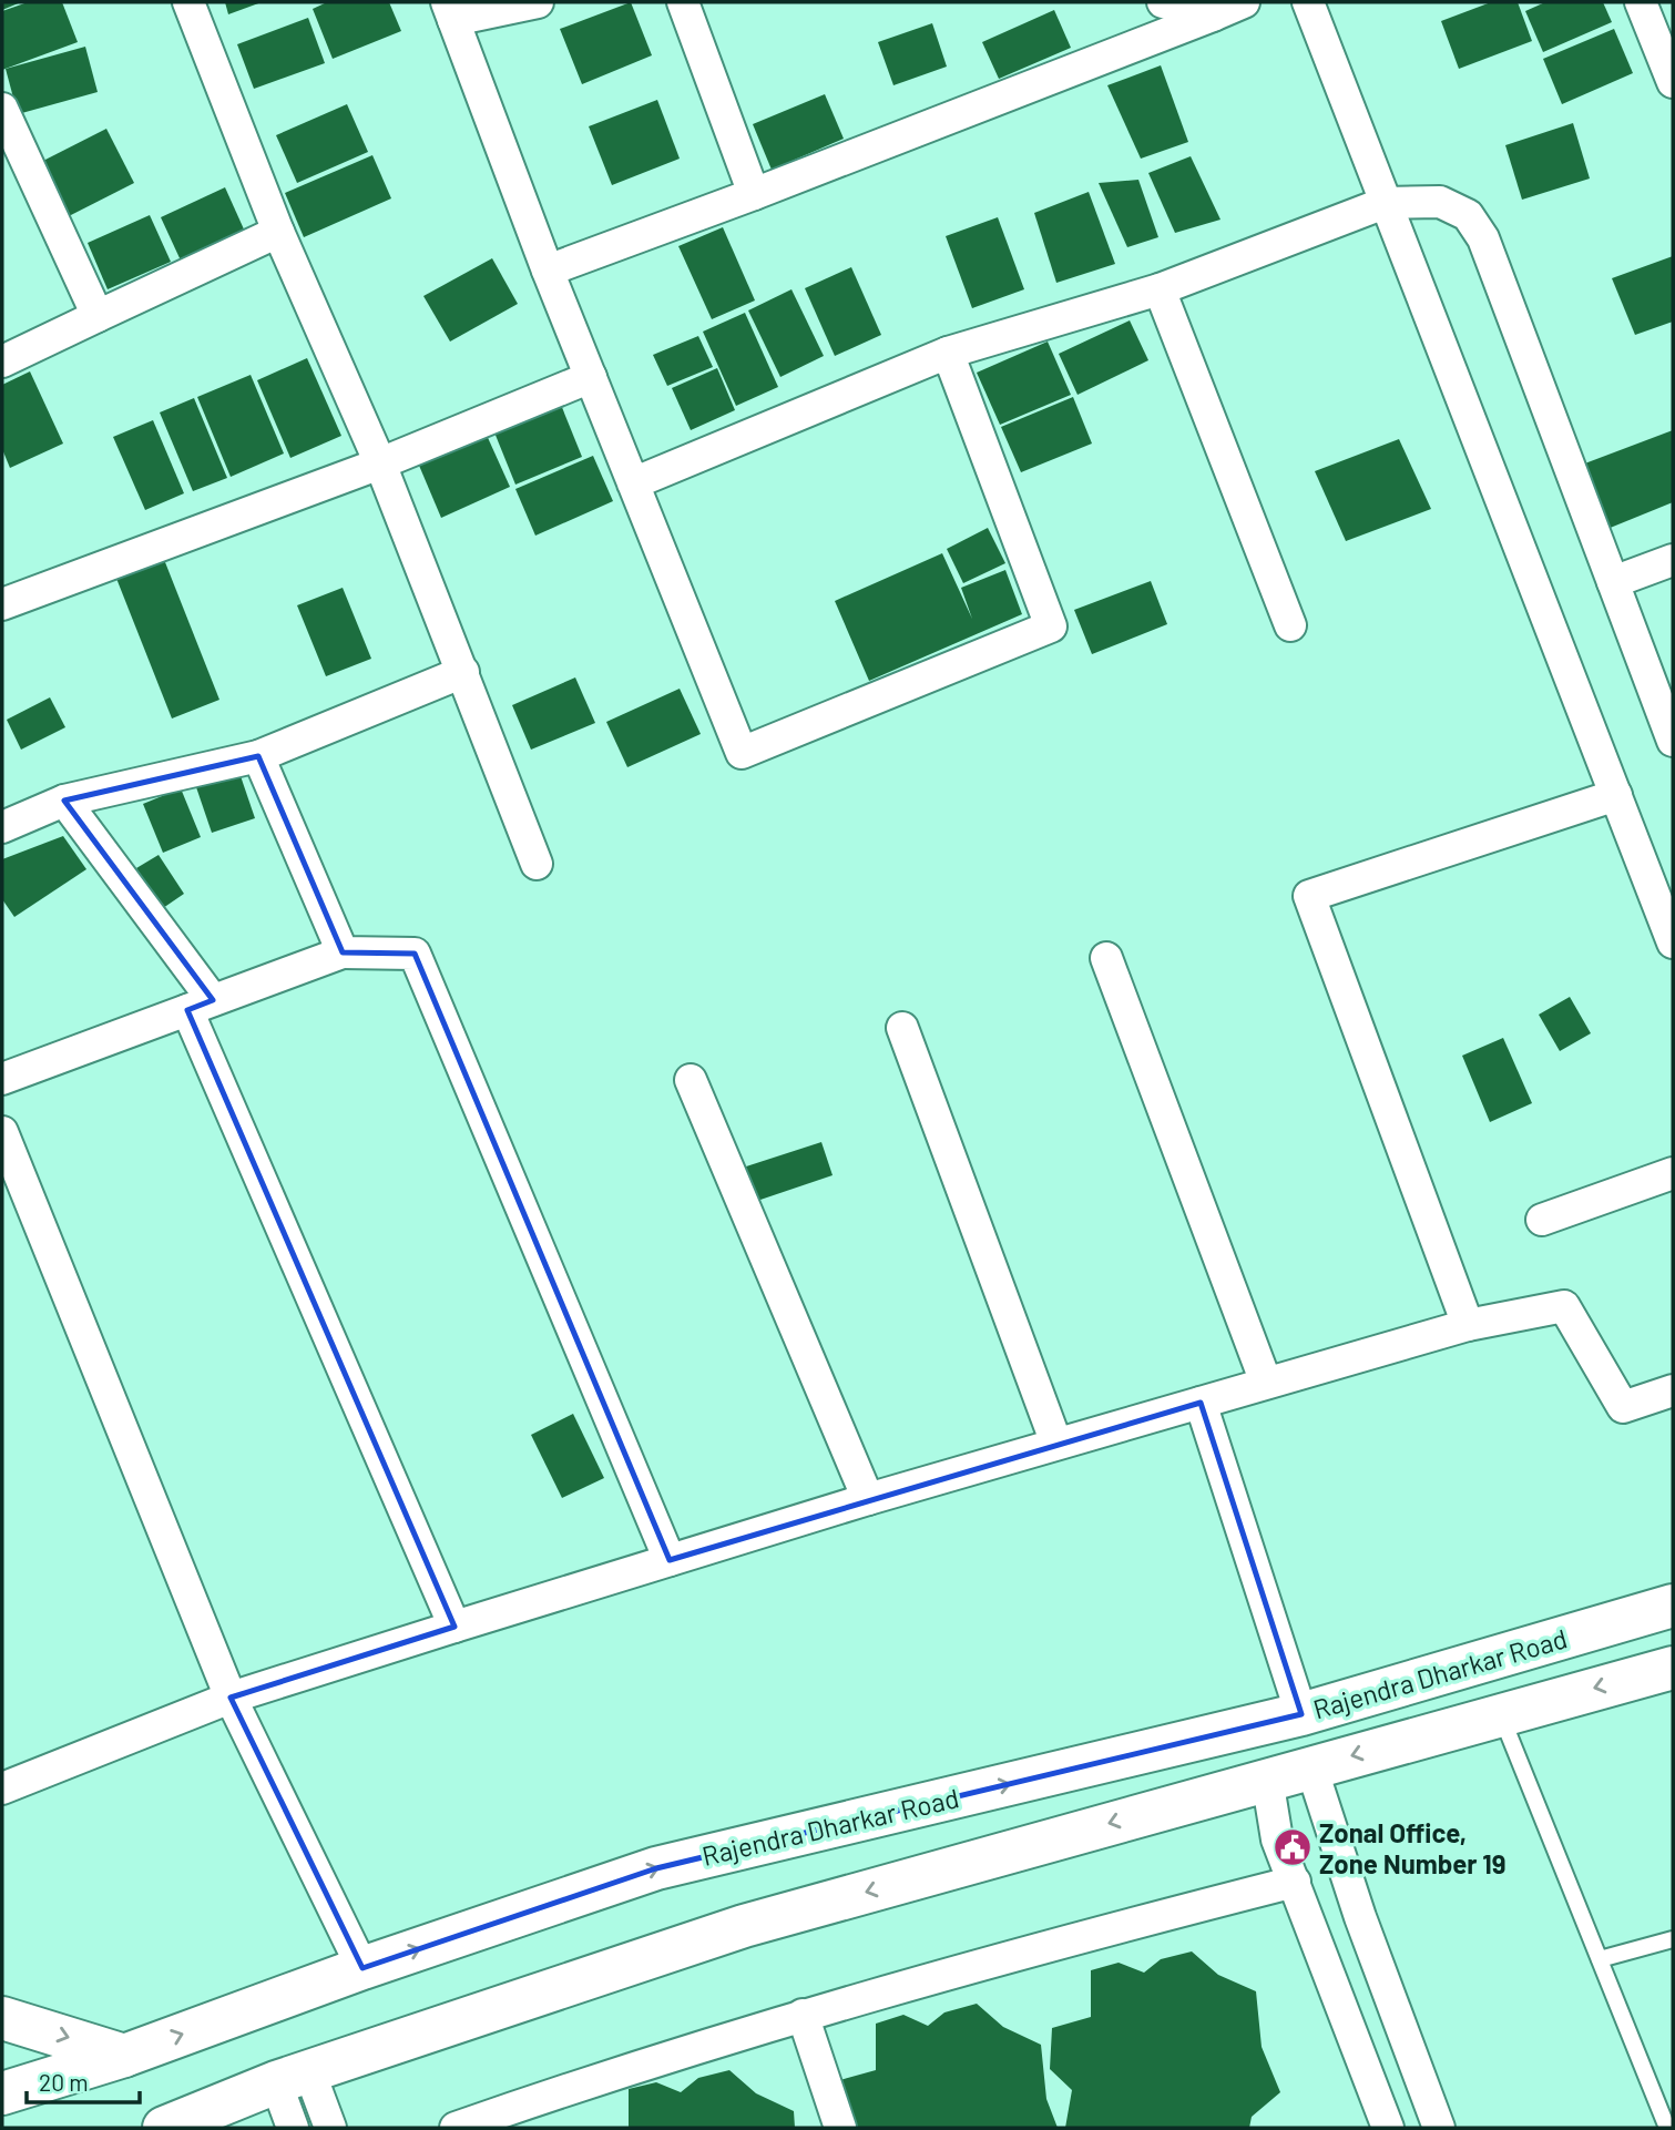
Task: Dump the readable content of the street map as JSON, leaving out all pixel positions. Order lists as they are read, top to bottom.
{
  "streets": {
    "main road": ["Rajendra Dharkar Road"]
  },
  "places": {
    "public building": ["Zonal Office, Zone Number 19"]
  },
  "scale_bar": "20 m"
}
